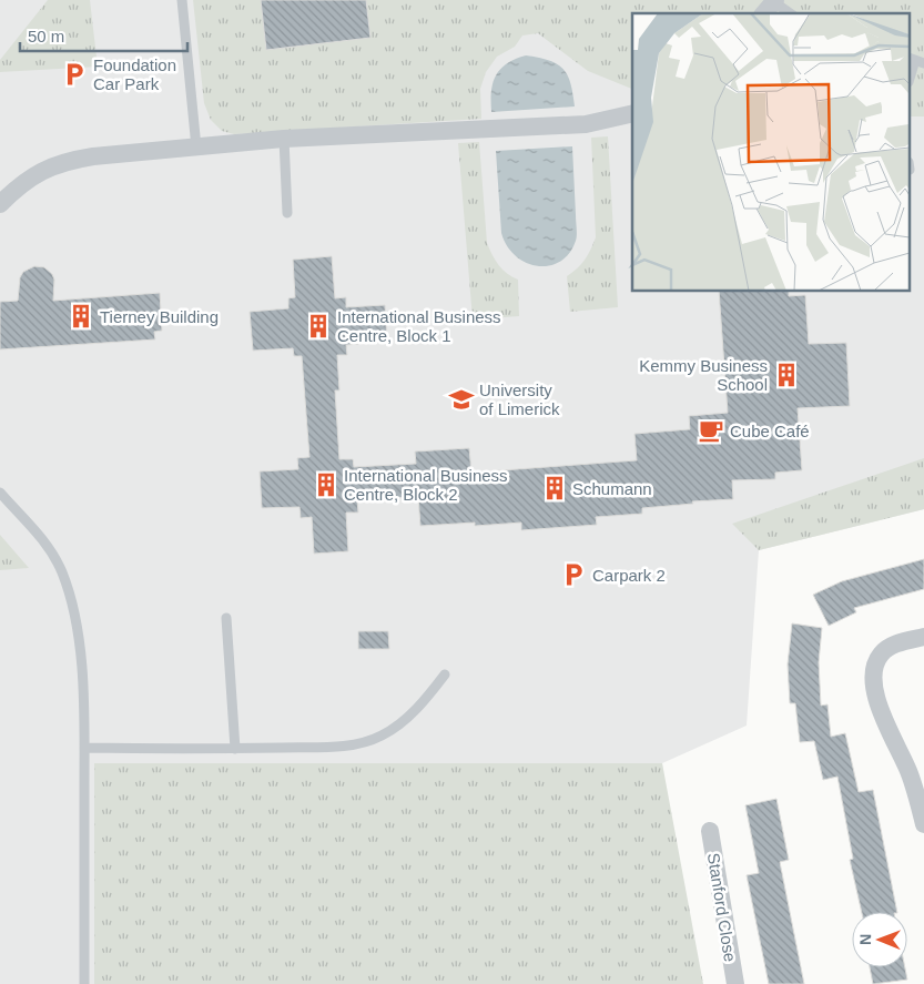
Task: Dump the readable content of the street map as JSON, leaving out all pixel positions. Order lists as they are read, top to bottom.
{
  "streets": {
    "street": ["Stanford Close"]
  },
  "places": {
    "parking": ["Foundation Car Park", "Carpark 2"],
    "building": [
      "Tierney Building",
      "International Business Centre, Block 1",
      "Kemmy Business School",
      "International Business Centre, Block 2",
      "Schumann"
    ],
    "school or university": ["University of Limerick"],
    "cafe": ["Cube Café"]
  },
  "scale_bar": "50 m",
  "north": "left"
}
